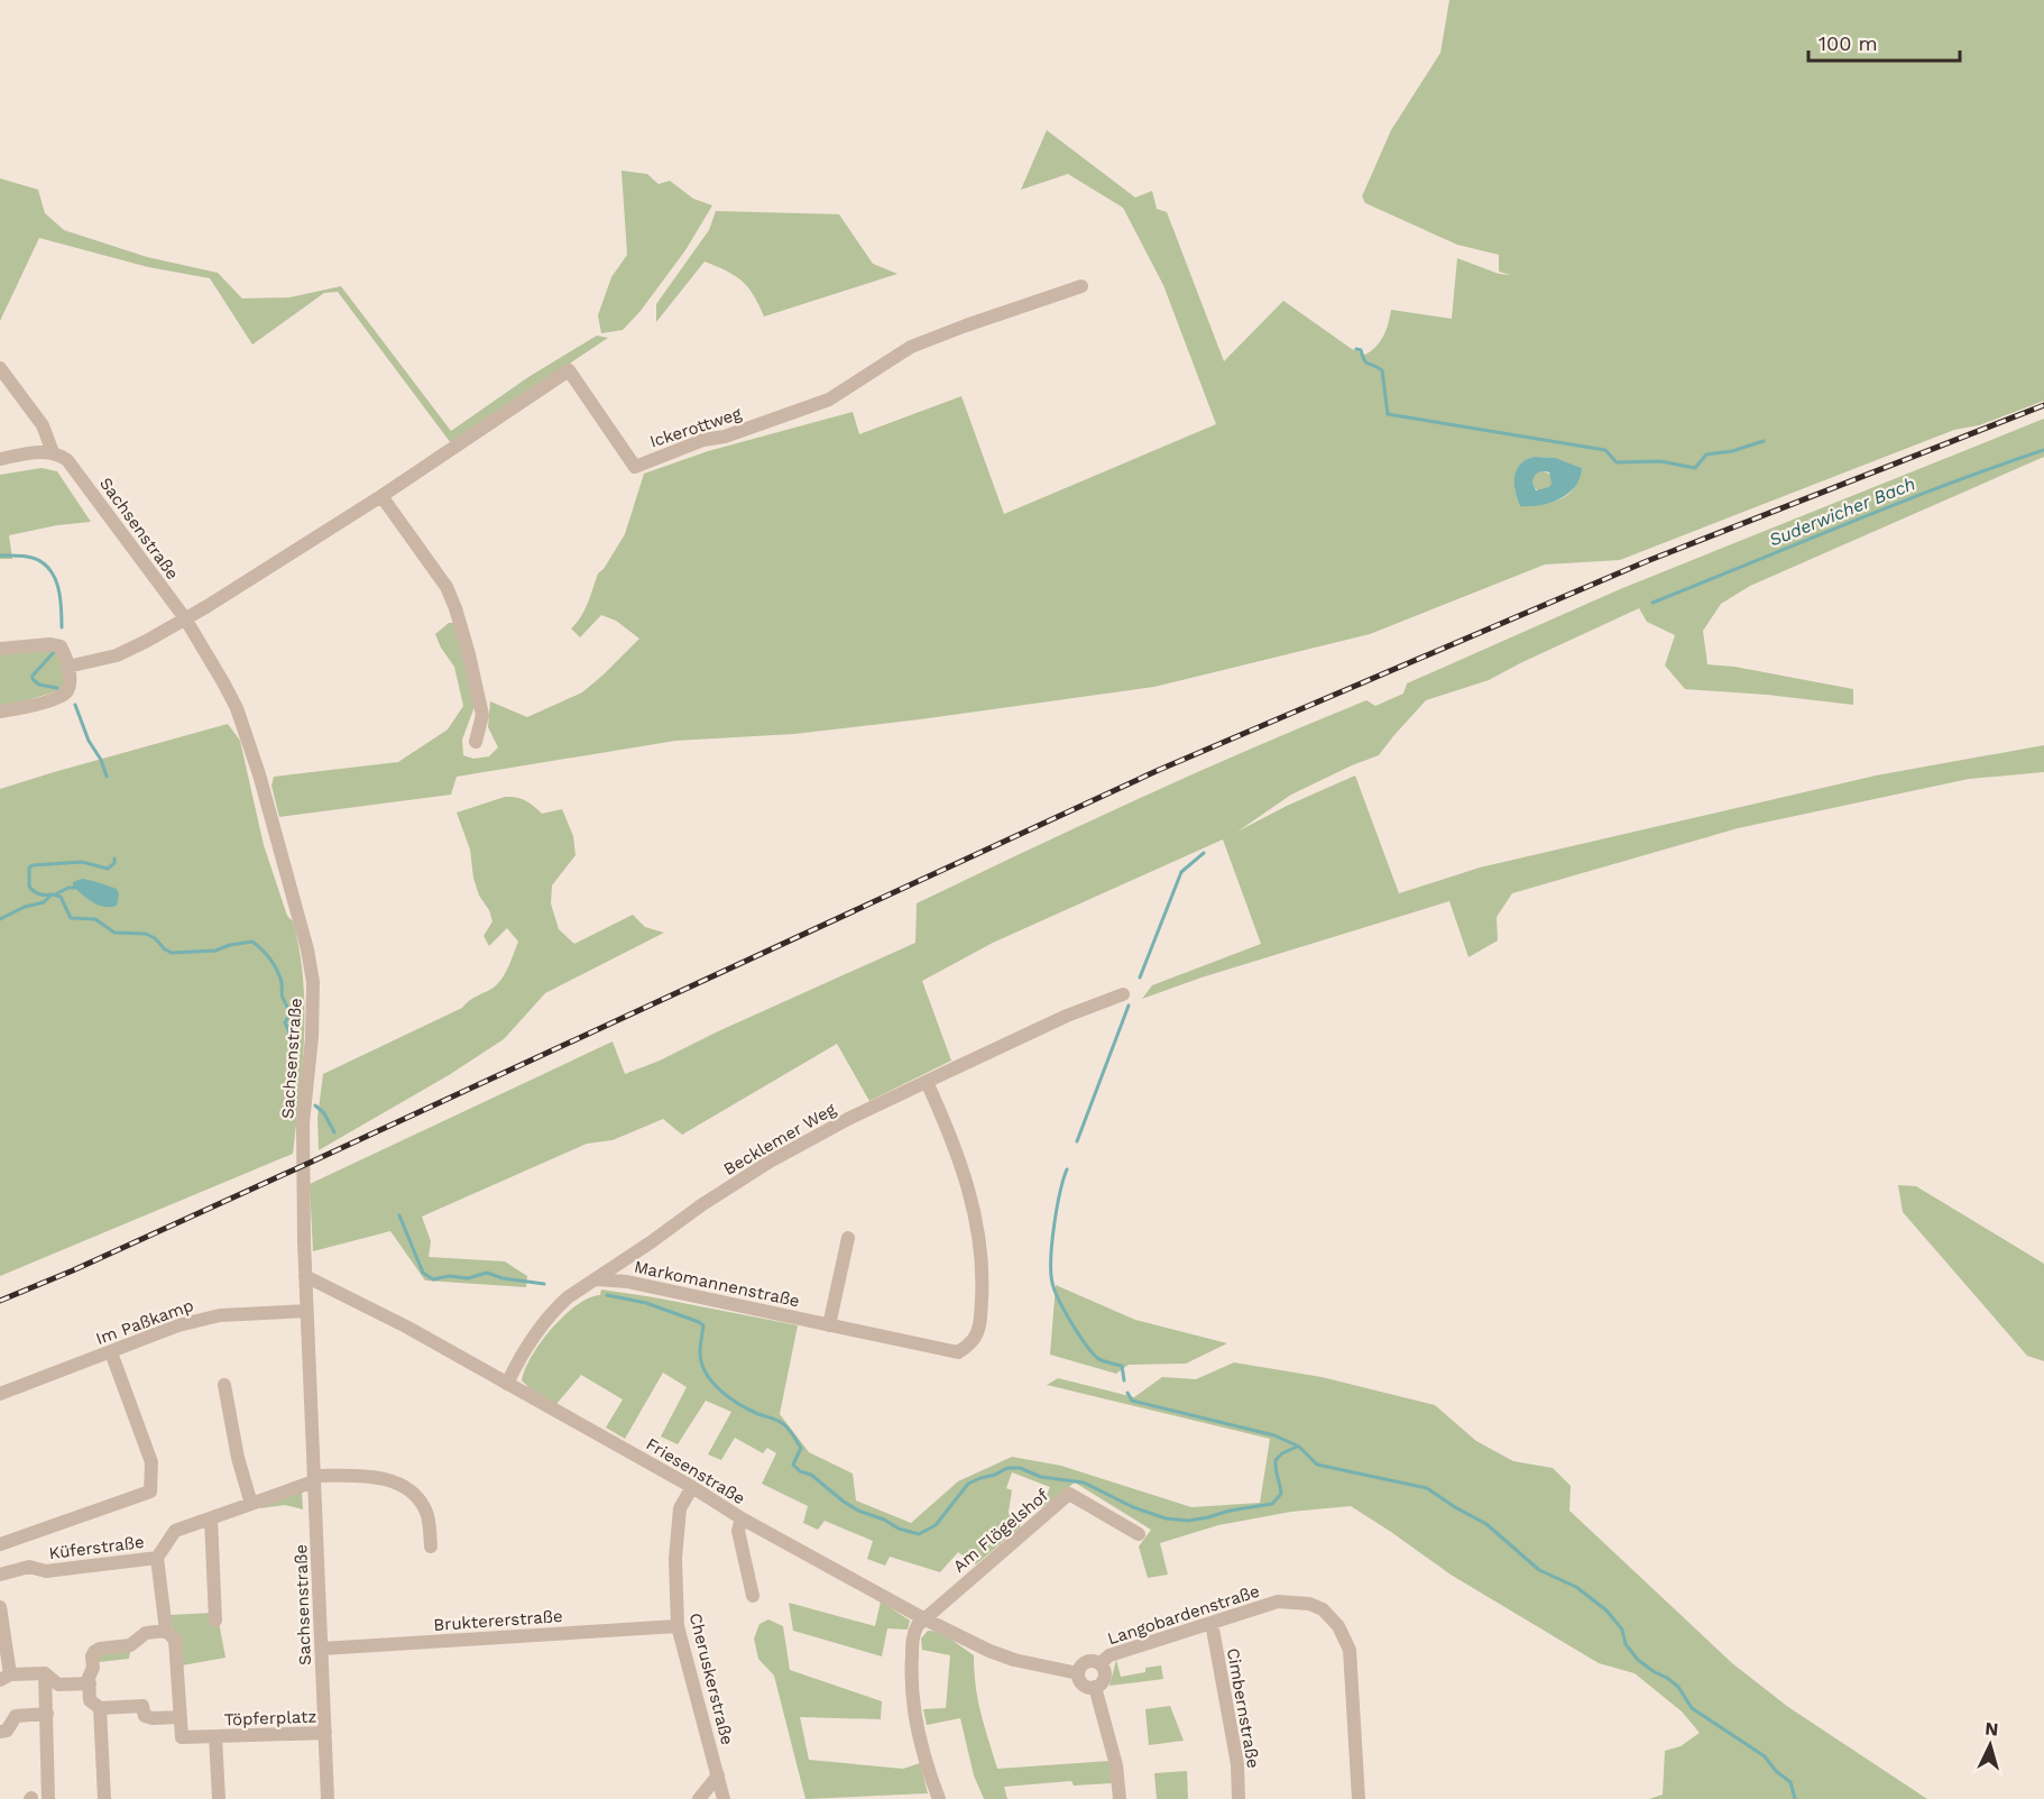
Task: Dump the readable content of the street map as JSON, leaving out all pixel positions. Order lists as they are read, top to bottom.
{
  "streets": {
    "street": [
      "Ickerottweg",
      "Sachsenstraße",
      "Becklemer Weg",
      "Markomannenstraße",
      "Im Paßkamp",
      "Friesenstraße",
      "Am Flögelshof",
      "Küferstraße",
      "Langobardenstraße",
      "Bruktererstraße",
      "Cheruskerstraße",
      "Cimbernstraße",
      "Töpferplatz"
    ]
  },
  "crossings": [
    ["Ickerottweg", "Sachsenstraße"],
    ["Sachsenstraße", "Im Paßkamp"],
    ["Sachsenstraße", "Friesenstraße"],
    ["Sachsenstraße", "Küferstraße"],
    ["Sachsenstraße", "Bruktererstraße"],
    ["Sachsenstraße", "Töpferplatz"],
    ["Becklemer Weg", "Markomannenstraße"],
    ["Becklemer Weg", "Friesenstraße"],
    ["Friesenstraße", "Am Flögelshof"],
    ["Friesenstraße", "Langobardenstraße"],
    ["Friesenstraße", "Cheruskerstraße"],
    ["Küferstraße", "Töpferplatz"],
    ["Langobardenstraße", "Cimbernstraße"],
    ["Bruktererstraße", "Cheruskerstraße"]
  ],
  "water": ["Suderwicher Bach"],
  "scale_bar": "100 m",
  "north": "top"
}
